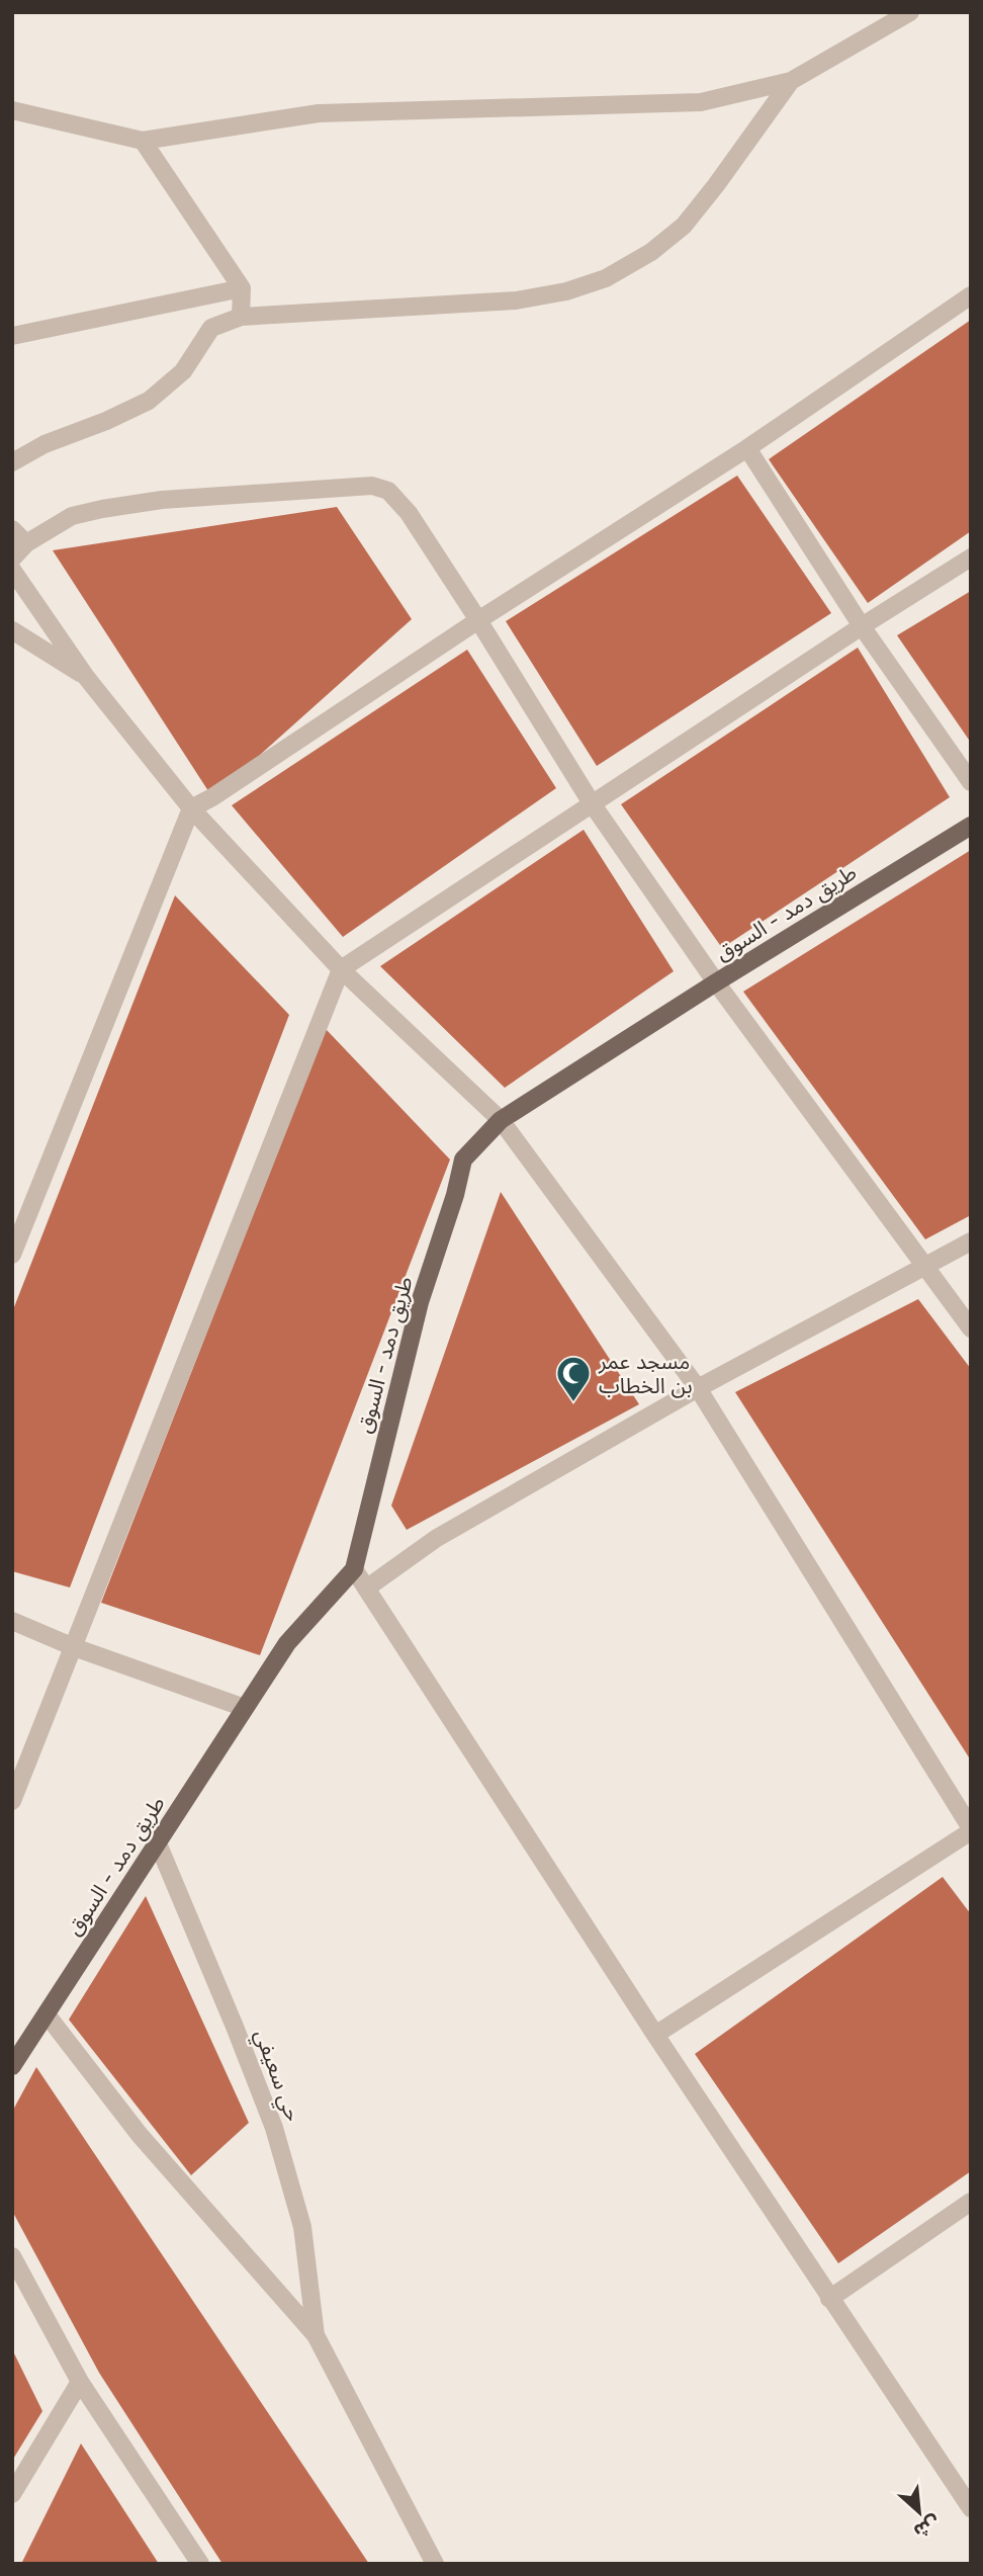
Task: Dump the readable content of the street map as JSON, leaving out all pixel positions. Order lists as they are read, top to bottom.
{
  "streets": {
    "main road": ["طريق دمد - السوق"],
    "street": ["حي سعيفي"]
  },
  "crossings": [
    ["طريق دمد - السوق", "حي سعيفي"]
  ],
  "places": {
    "mosque": ["مسجد عمر بن الخطاب"]
  },
  "north": "bottom right"
}
